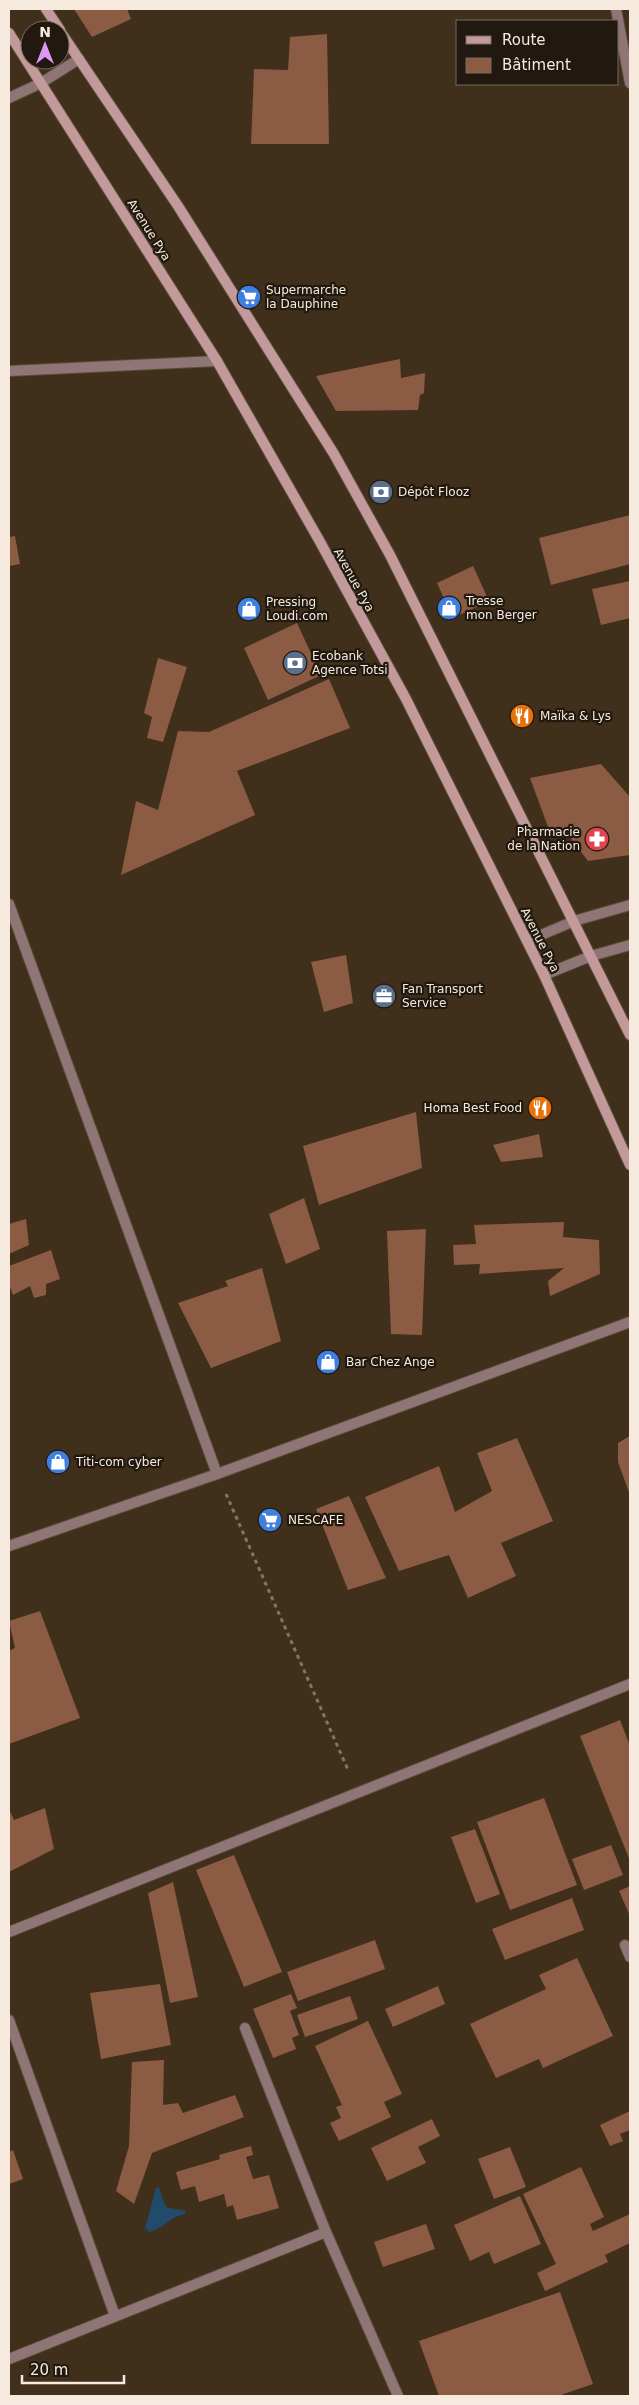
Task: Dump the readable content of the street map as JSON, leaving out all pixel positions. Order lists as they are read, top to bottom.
{
  "streets": {
    "main road": ["Avenue Pya"]
  },
  "places": {
    "supermarket": ["Supermarche la Dauphine", "NESCAFE"],
    "bank": ["Dépôt Flooz", "Ecobank Agence Totsi"],
    "shop": [
      "Tresse mon Berger",
      "Pressing Loudi.com",
      "Bar Chez Ange",
      "Titi-com cyber"
    ],
    "restaurant": ["Maïka & Lys", "Homa Best Food"],
    "pharmacy": ["Pharmacie de la Nation"],
    "office": ["Fan Transport Service"]
  },
  "legend": ["Route", "Bâtiment"],
  "scale_bar": "20 m",
  "north": "top"
}
